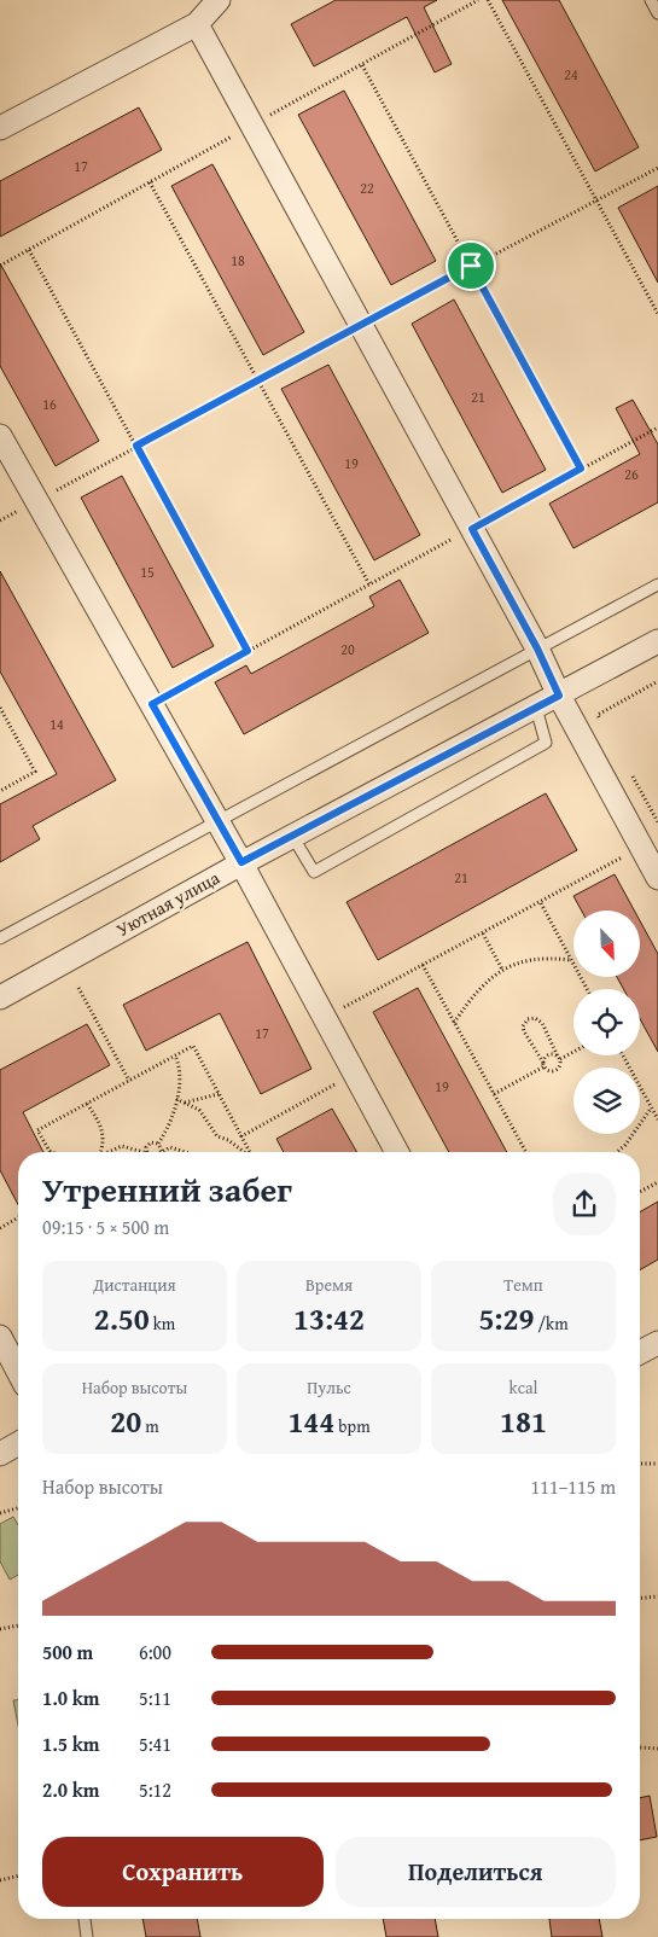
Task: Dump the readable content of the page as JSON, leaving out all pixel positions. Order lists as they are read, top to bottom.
{
  "streets": {
    "street": ["Уютная улица"]
  },
  "house_numbers": [
    "24",
    "17",
    "22",
    "18",
    "21",
    "16",
    "19",
    "26",
    "15",
    "20",
    "14",
    "21",
    "17",
    "19"
  ],
  "north": "bottom right",
  "page": {
    "heading": ["Утренний забег", "09:15 · 5 × 500 m"],
    "stats": [
      ["Дистанция", "2.50 km"],
      ["Время", "13:42"],
      ["Темп", "5:29 /km"],
      ["Набор высоты", "20 m"],
      ["Пульс", "144 bpm"],
      ["kcal", "181"]
    ],
    "chart": ["Набор высоты", "111–115 m"],
    "list": [
      {
        "name": "500 m",
        "note": "6:00"
      },
      {
        "name": "1.0 km",
        "note": "5:11"
      },
      {
        "name": "1.5 km",
        "note": "5:41"
      },
      {
        "name": "2.0 km",
        "note": "5:12"
      }
    ],
    "buttons": ["Сохранить", "Поделиться"]
  }
}
